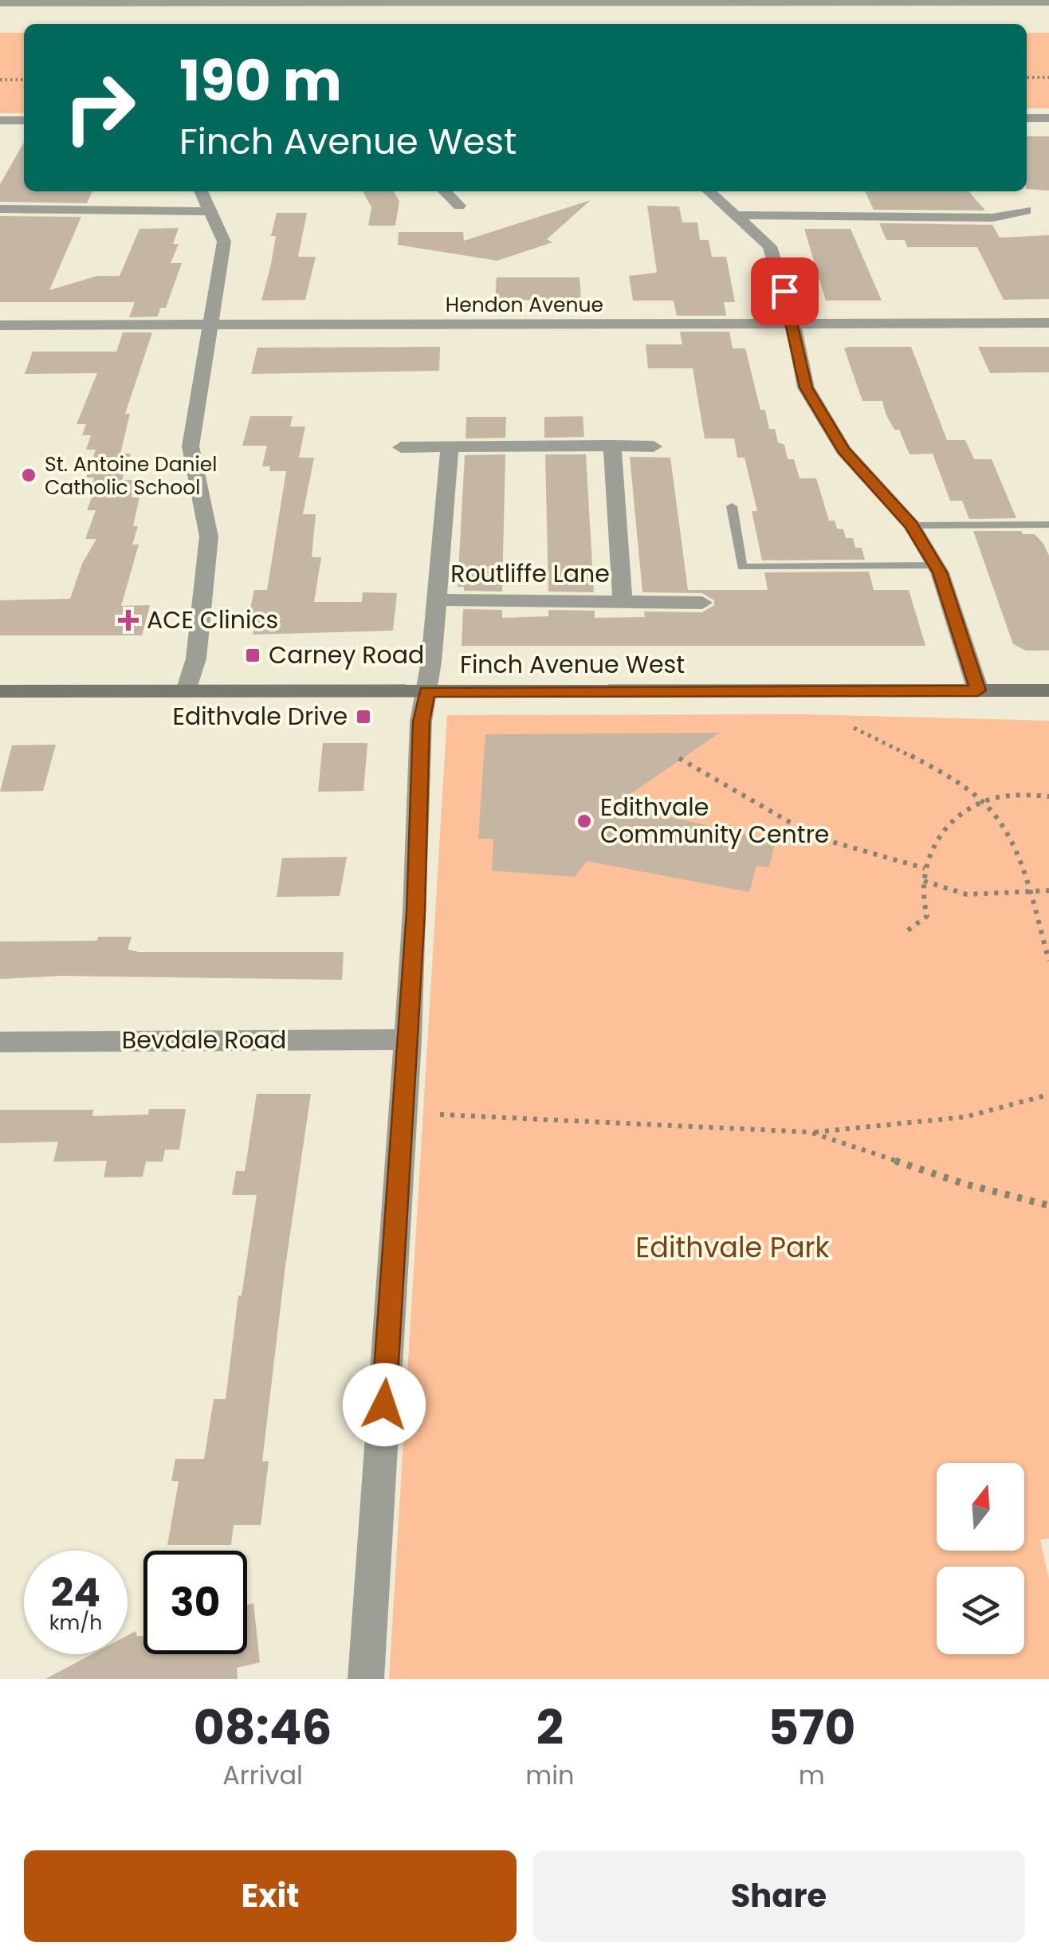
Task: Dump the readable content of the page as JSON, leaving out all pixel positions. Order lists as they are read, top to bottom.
{
  "streets": {
    "main road": ["Finch Avenue West"],
    "street": ["Hendon Avenue", "Routliffe Lane", "Bevdale Road"]
  },
  "crossings": [
    ["Routliffe Lane", "Finch Avenue West"]
  ],
  "parks": ["Edithvale Park"],
  "places": {
    "other": ["St. Antoine Daniel Catholic School", "Edithvale Community Centre"],
    "health": ["ACE Clinics"],
    "transit": ["Carney Road", "Edithvale Drive"]
  },
  "north": "top",
  "page": {
    "turn": ["190 m", "Finch Avenue West"],
    "speed": "24 km/h",
    "limit": "30",
    "eta": [
      "08:46",
      "Arrival",
      "2",
      "min",
      "570",
      "m"
    ],
    "buttons": ["Exit", "Share"]
  }
}
